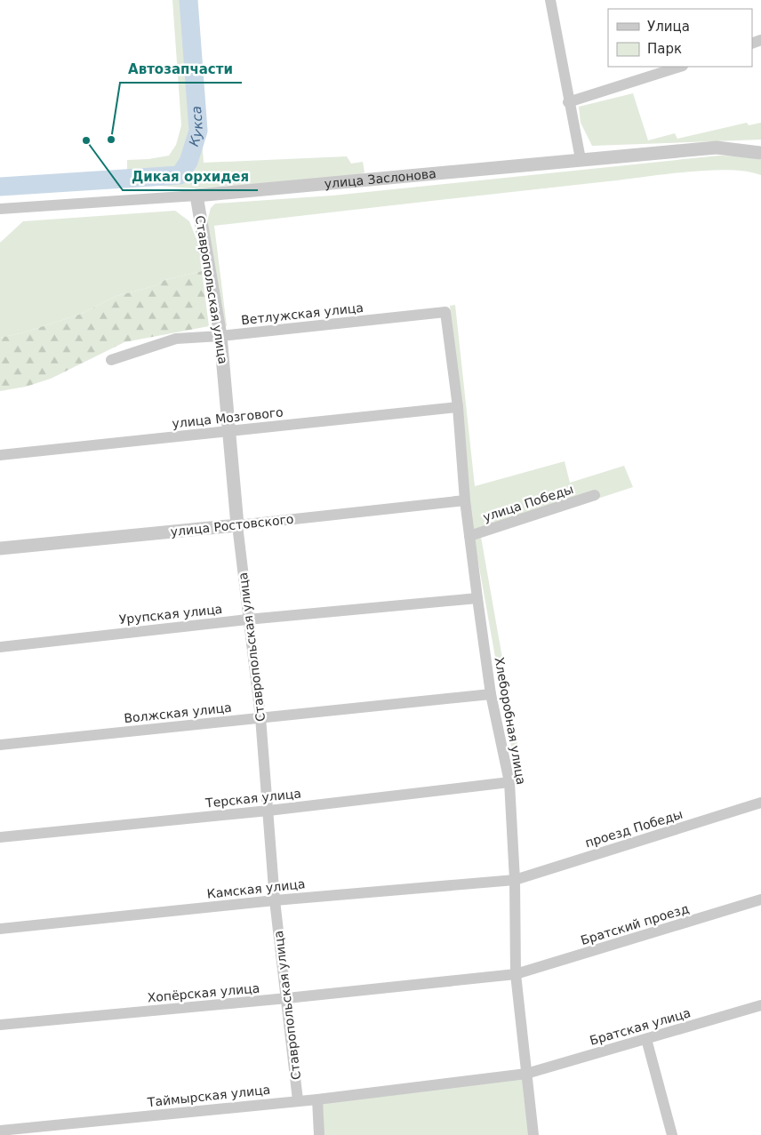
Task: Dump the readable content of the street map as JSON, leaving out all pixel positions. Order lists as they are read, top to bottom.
{
  "streets": {
    "street": [
      "улица Заслонова",
      "Ставропольская улица",
      "Ветлужская улица",
      "улица Мозгового",
      "улица Победы",
      "улица Ростовского",
      "Урупская улица",
      "Волжская улица",
      "Хлеборобная улица",
      "Терская улица",
      "проезд Победы",
      "Камская улица",
      "Братский проезд",
      "Хопёрская улица",
      "Братская улица",
      "Таймырская улица"
    ]
  },
  "crossings": [
    ["улица Заслонова", "Ставропольская улица"],
    ["Ставропольская улица", "Ветлужская улица"],
    ["Ставропольская улица", "улица Мозгового"],
    ["Ставропольская улица", "улица Ростовского"],
    ["Ставропольская улица", "Урупская улица"],
    ["Ставропольская улица", "Волжская улица"],
    ["Ставропольская улица", "Терская улица"],
    ["Ставропольская улица", "Камская улица"],
    ["Ставропольская улица", "Хопёрская улица"],
    ["Ставропольская улица", "Таймырская улица"],
    ["Ветлужская улица", "Хлеборобная улица"],
    ["улица Мозгового", "Хлеборобная улица"],
    ["улица Победы", "Хлеборобная улица"],
    ["улица Ростовского", "Хлеборобная улица"],
    ["Урупская улица", "Хлеборобная улица"],
    ["Волжская улица", "Хлеборобная улица"],
    ["Хлеборобная улица", "Терская улица"],
    ["Хлеборобная улица", "проезд Победы"],
    ["Хлеборобная улица", "Камская улица"],
    ["Хлеборобная улица", "Братский проезд"],
    ["Хлеборобная улица", "Хопёрская улица"],
    ["Хлеборобная улица", "Братская улица"],
    ["Хлеборобная улица", "Таймырская улица"],
    ["проезд Победы", "Камская улица"],
    ["Братский проезд", "Хопёрская улица"],
    ["Братская улица", "Таймырская улица"]
  ],
  "water": ["Кукса"],
  "places": ["Автозапчасти", "Дикая орхидея"],
  "legend": ["Улица", "Парк"]
}
